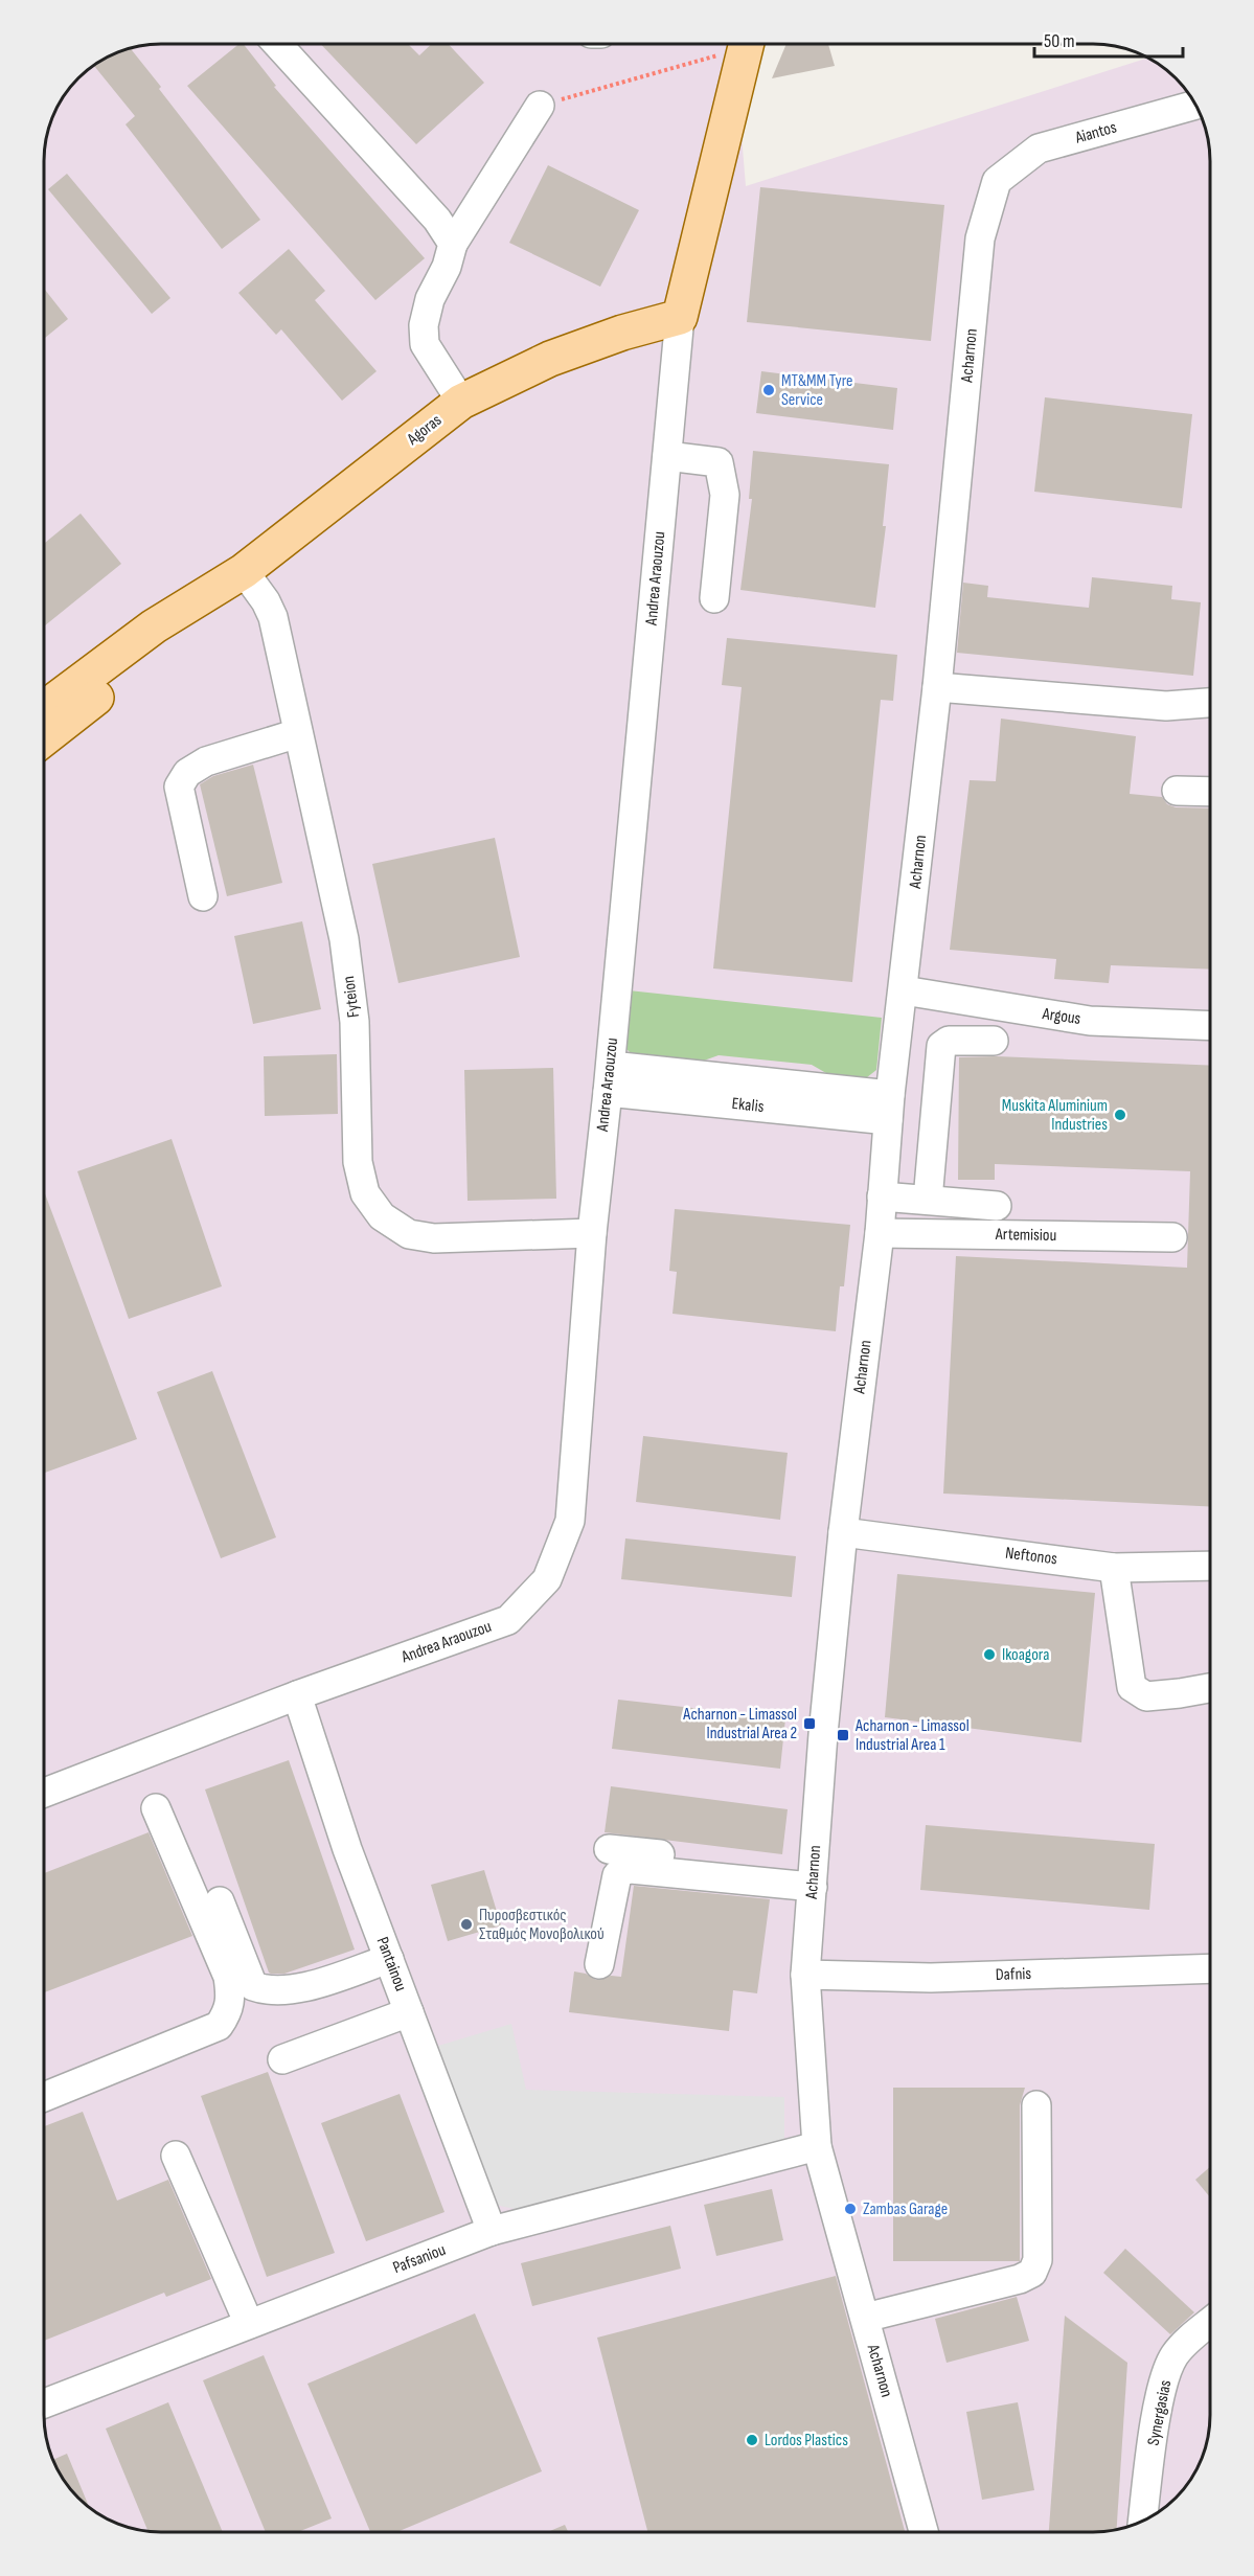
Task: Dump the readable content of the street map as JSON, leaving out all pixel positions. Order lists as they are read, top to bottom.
{
  "streets": {
    "main road": ["Agoras", "Andrea Araouzou"],
    "street": [
      "Aiantos",
      "Acharnon",
      "Fyteion",
      "Argous",
      "Ekalis",
      "Artemisiou",
      "Neftonos",
      "Pantainou",
      "Dafnis",
      "Pafsaniou",
      "Synergasias"
    ]
  },
  "crossings": [
    ["Aiantos", "Acharnon"],
    ["Acharnon", "Argous"],
    ["Acharnon", "Ekalis"],
    ["Acharnon", "Artemisiou"],
    ["Acharnon", "Neftonos"],
    ["Acharnon", "Dafnis"],
    ["Acharnon", "Pafsaniou"],
    ["Agoras", "Andrea Araouzou"],
    ["Agoras", "Fyteion"],
    ["Andrea Araouzou", "Fyteion"],
    ["Andrea Araouzou", "Ekalis"],
    ["Andrea Araouzou", "Pantainou"],
    ["Pantainou", "Pafsaniou"]
  ],
  "places": {
    "other": [
      "MT&MM Tyre Service",
      "Muskita Aluminium Industries",
      "Ikoagora",
      "Πυροσβεστικός Σταθμός Μονοβολικού",
      "Zambas Garage",
      "Lordos Plastics"
    ],
    "transit": ["Acharnon - Limassol Industrial Area 2", "Acharnon - Limassol Industrial Area 1"]
  },
  "scale_bar": "50 m"
}
